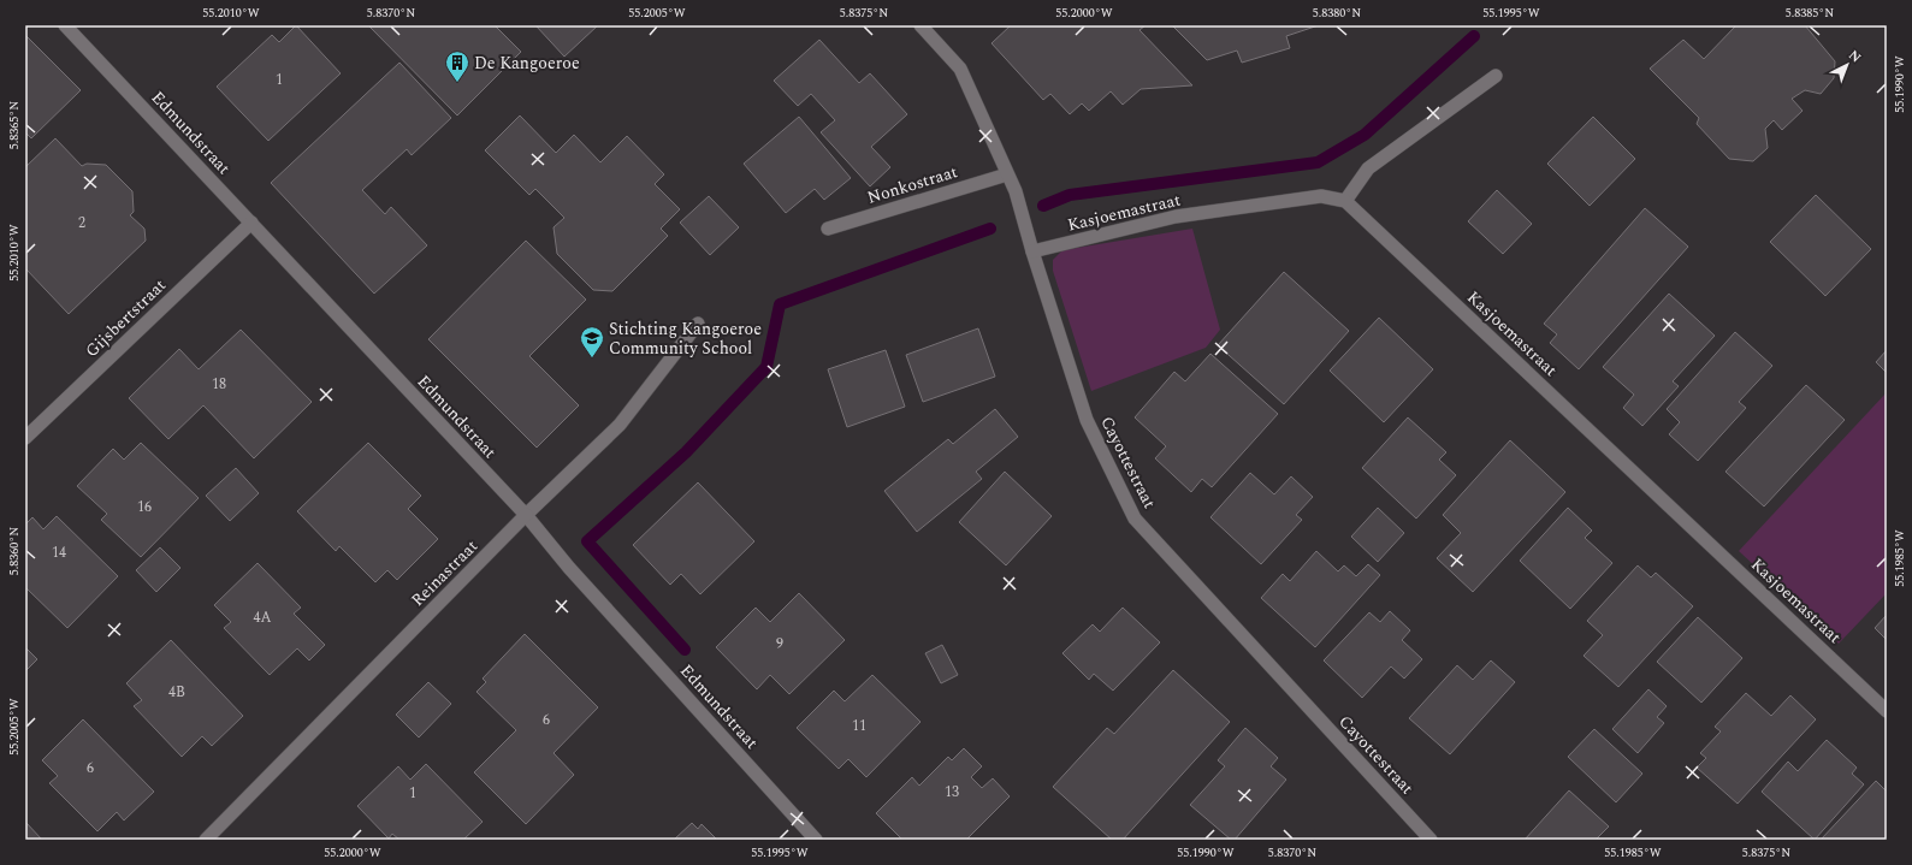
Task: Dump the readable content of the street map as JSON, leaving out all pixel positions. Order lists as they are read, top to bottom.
{
  "streets": {
    "street": [
      "Edmundstraat",
      "Nonkostraat",
      "Kasjoemastraat",
      "Gijsbertstraat",
      "Cayottestraat",
      "Reinastraat"
    ]
  },
  "crossings": [
    ["Edmundstraat", "Gijsbertstraat"],
    ["Edmundstraat", "Reinastraat"],
    ["Nonkostraat", "Cayottestraat"],
    ["Kasjoemastraat", "Cayottestraat"]
  ],
  "places": {
    "building": ["De Kangoeroe"],
    "school or university": ["Stichting Kangoeroe Community School"]
  },
  "house_numbers": [
    "1",
    "2",
    "18",
    "16",
    "14",
    "4A",
    "9",
    "4B",
    "6",
    "11",
    "6",
    "13",
    "1"
  ],
  "north": "top right",
  "coordinates": [
    "55.2010°W",
    "5.8370°N",
    "55.2005°W",
    "5.8375°N",
    "55.2000°W",
    "5.8380°N",
    "55.1995°W",
    "5.8385°N",
    "55.1990°W",
    "5.8365°N",
    "5.8360°N",
    "55.1985°W"
  ]
}
